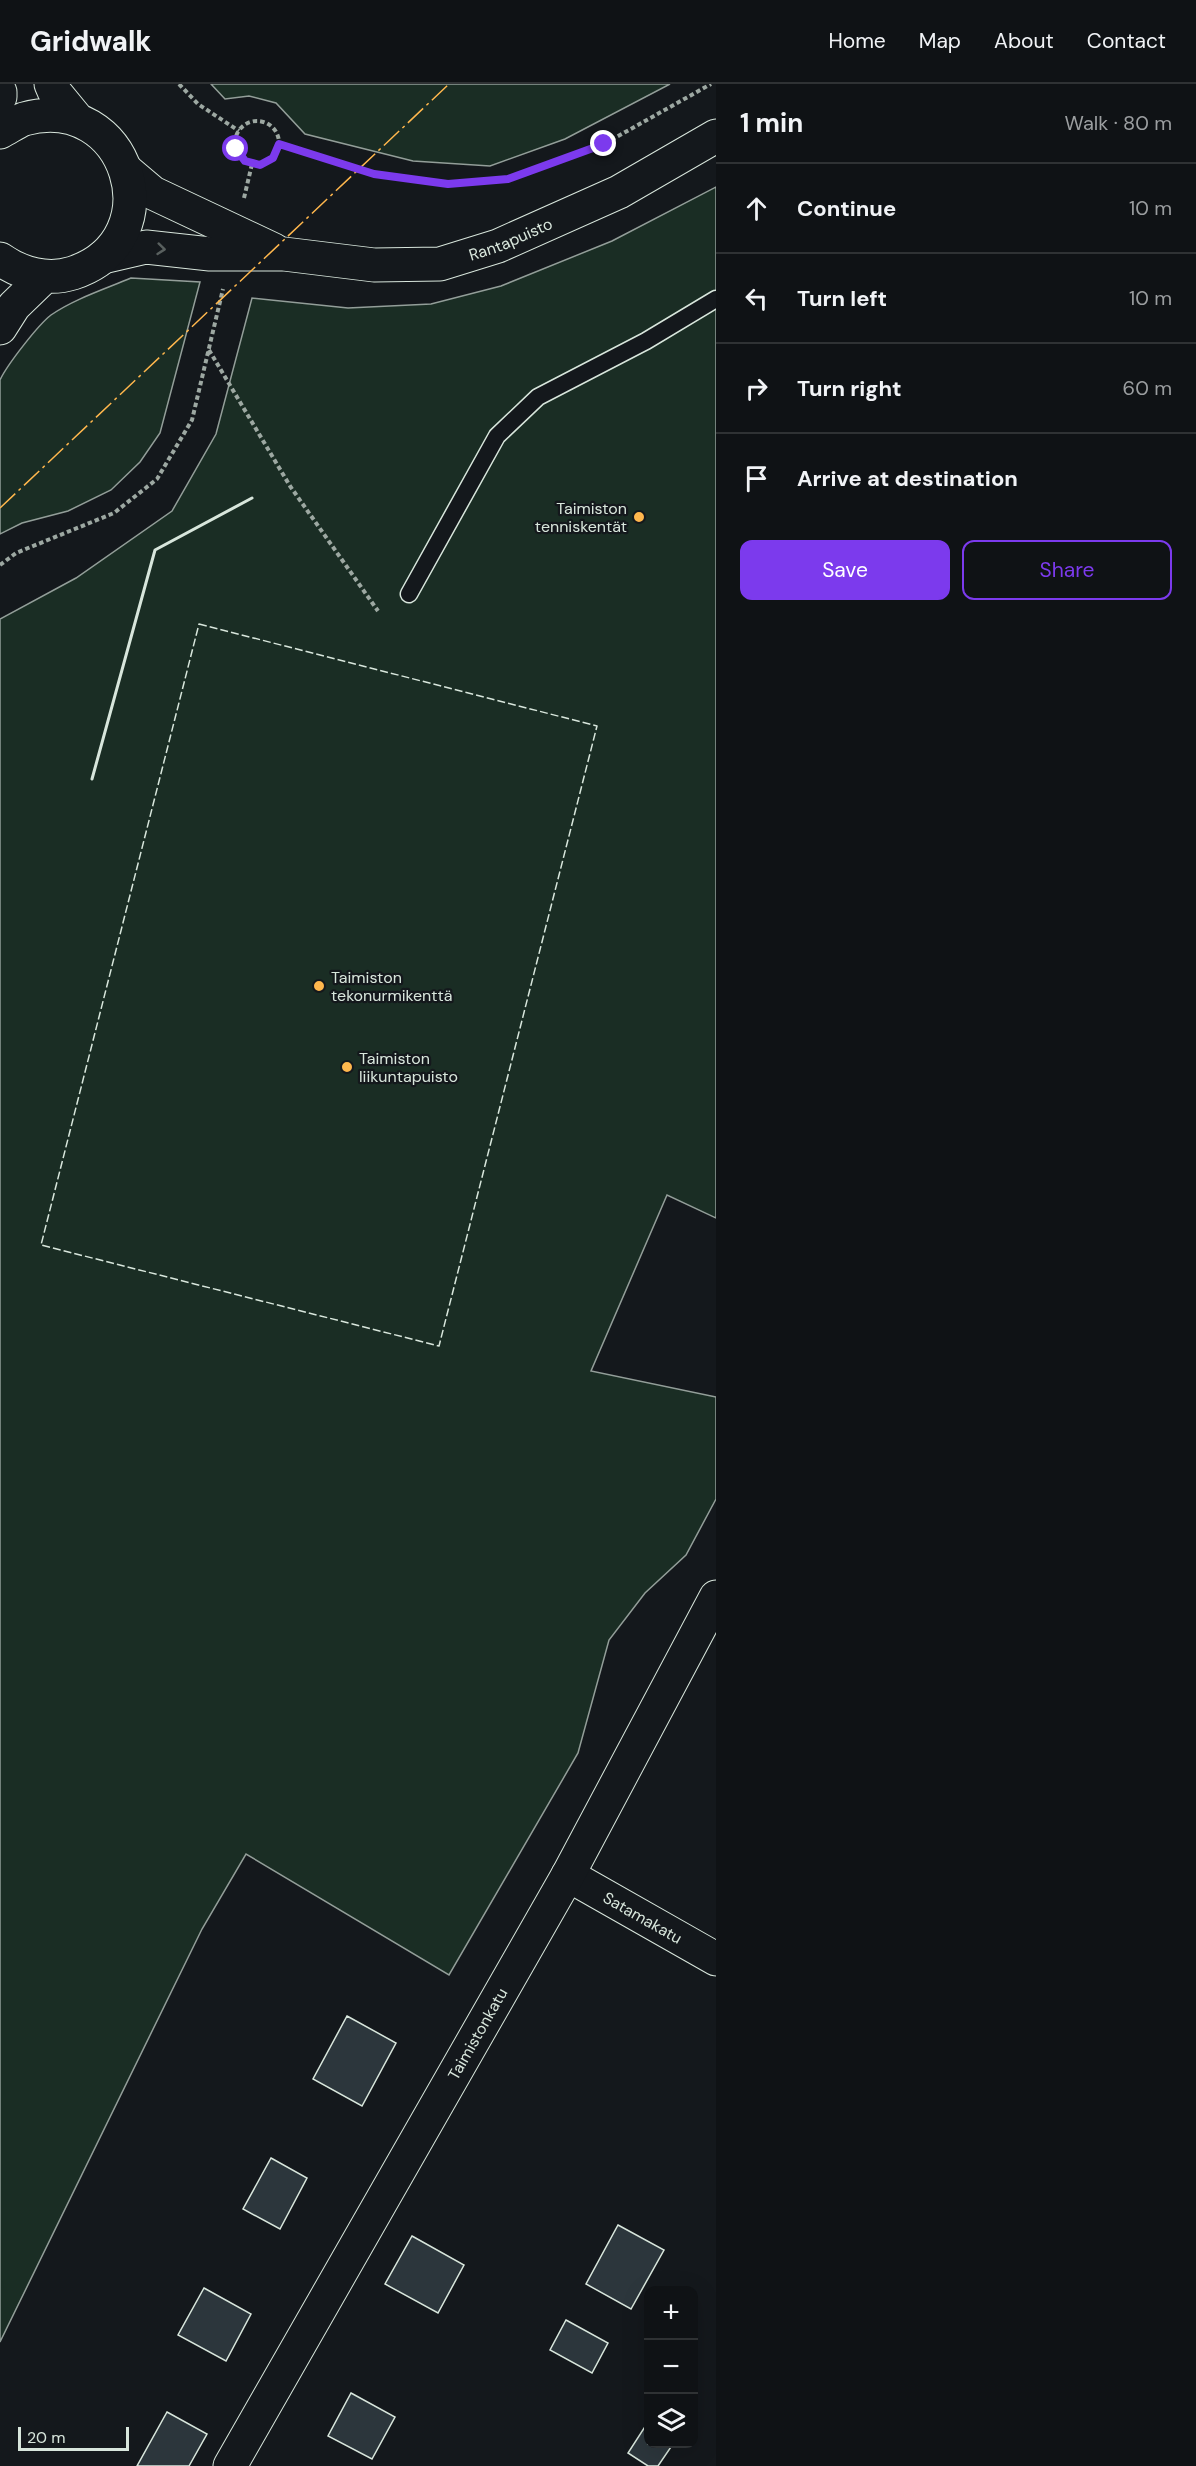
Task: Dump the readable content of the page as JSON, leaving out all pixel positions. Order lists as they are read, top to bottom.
{
  "streets": {
    "street": ["Rantapuisto", "Satamakatu", "Taimistonkatu"]
  },
  "crossings": [
    ["Satamakatu", "Taimistonkatu"]
  ],
  "places": ["Taimiston tenniskentät", "Taimiston tekonurmikenttä", "Taimiston liikuntapuisto"],
  "scale_bar": "20 m",
  "page": {
    "header": "Gridwalk",
    "nav": [
      "Home",
      "Map",
      "About",
      "Contact"
    ],
    "heading": ["1 min", "Walk · 80 m"],
    "list": [
      ["Continue", "10 m"],
      ["Turn left", "10 m"],
      ["Turn right", "60 m"],
      "Arrive at destination"
    ],
    "buttons": ["Save", "Share"],
    "map_buttons": ["+", "−"],
    "scale": "20 m"
  }
}
